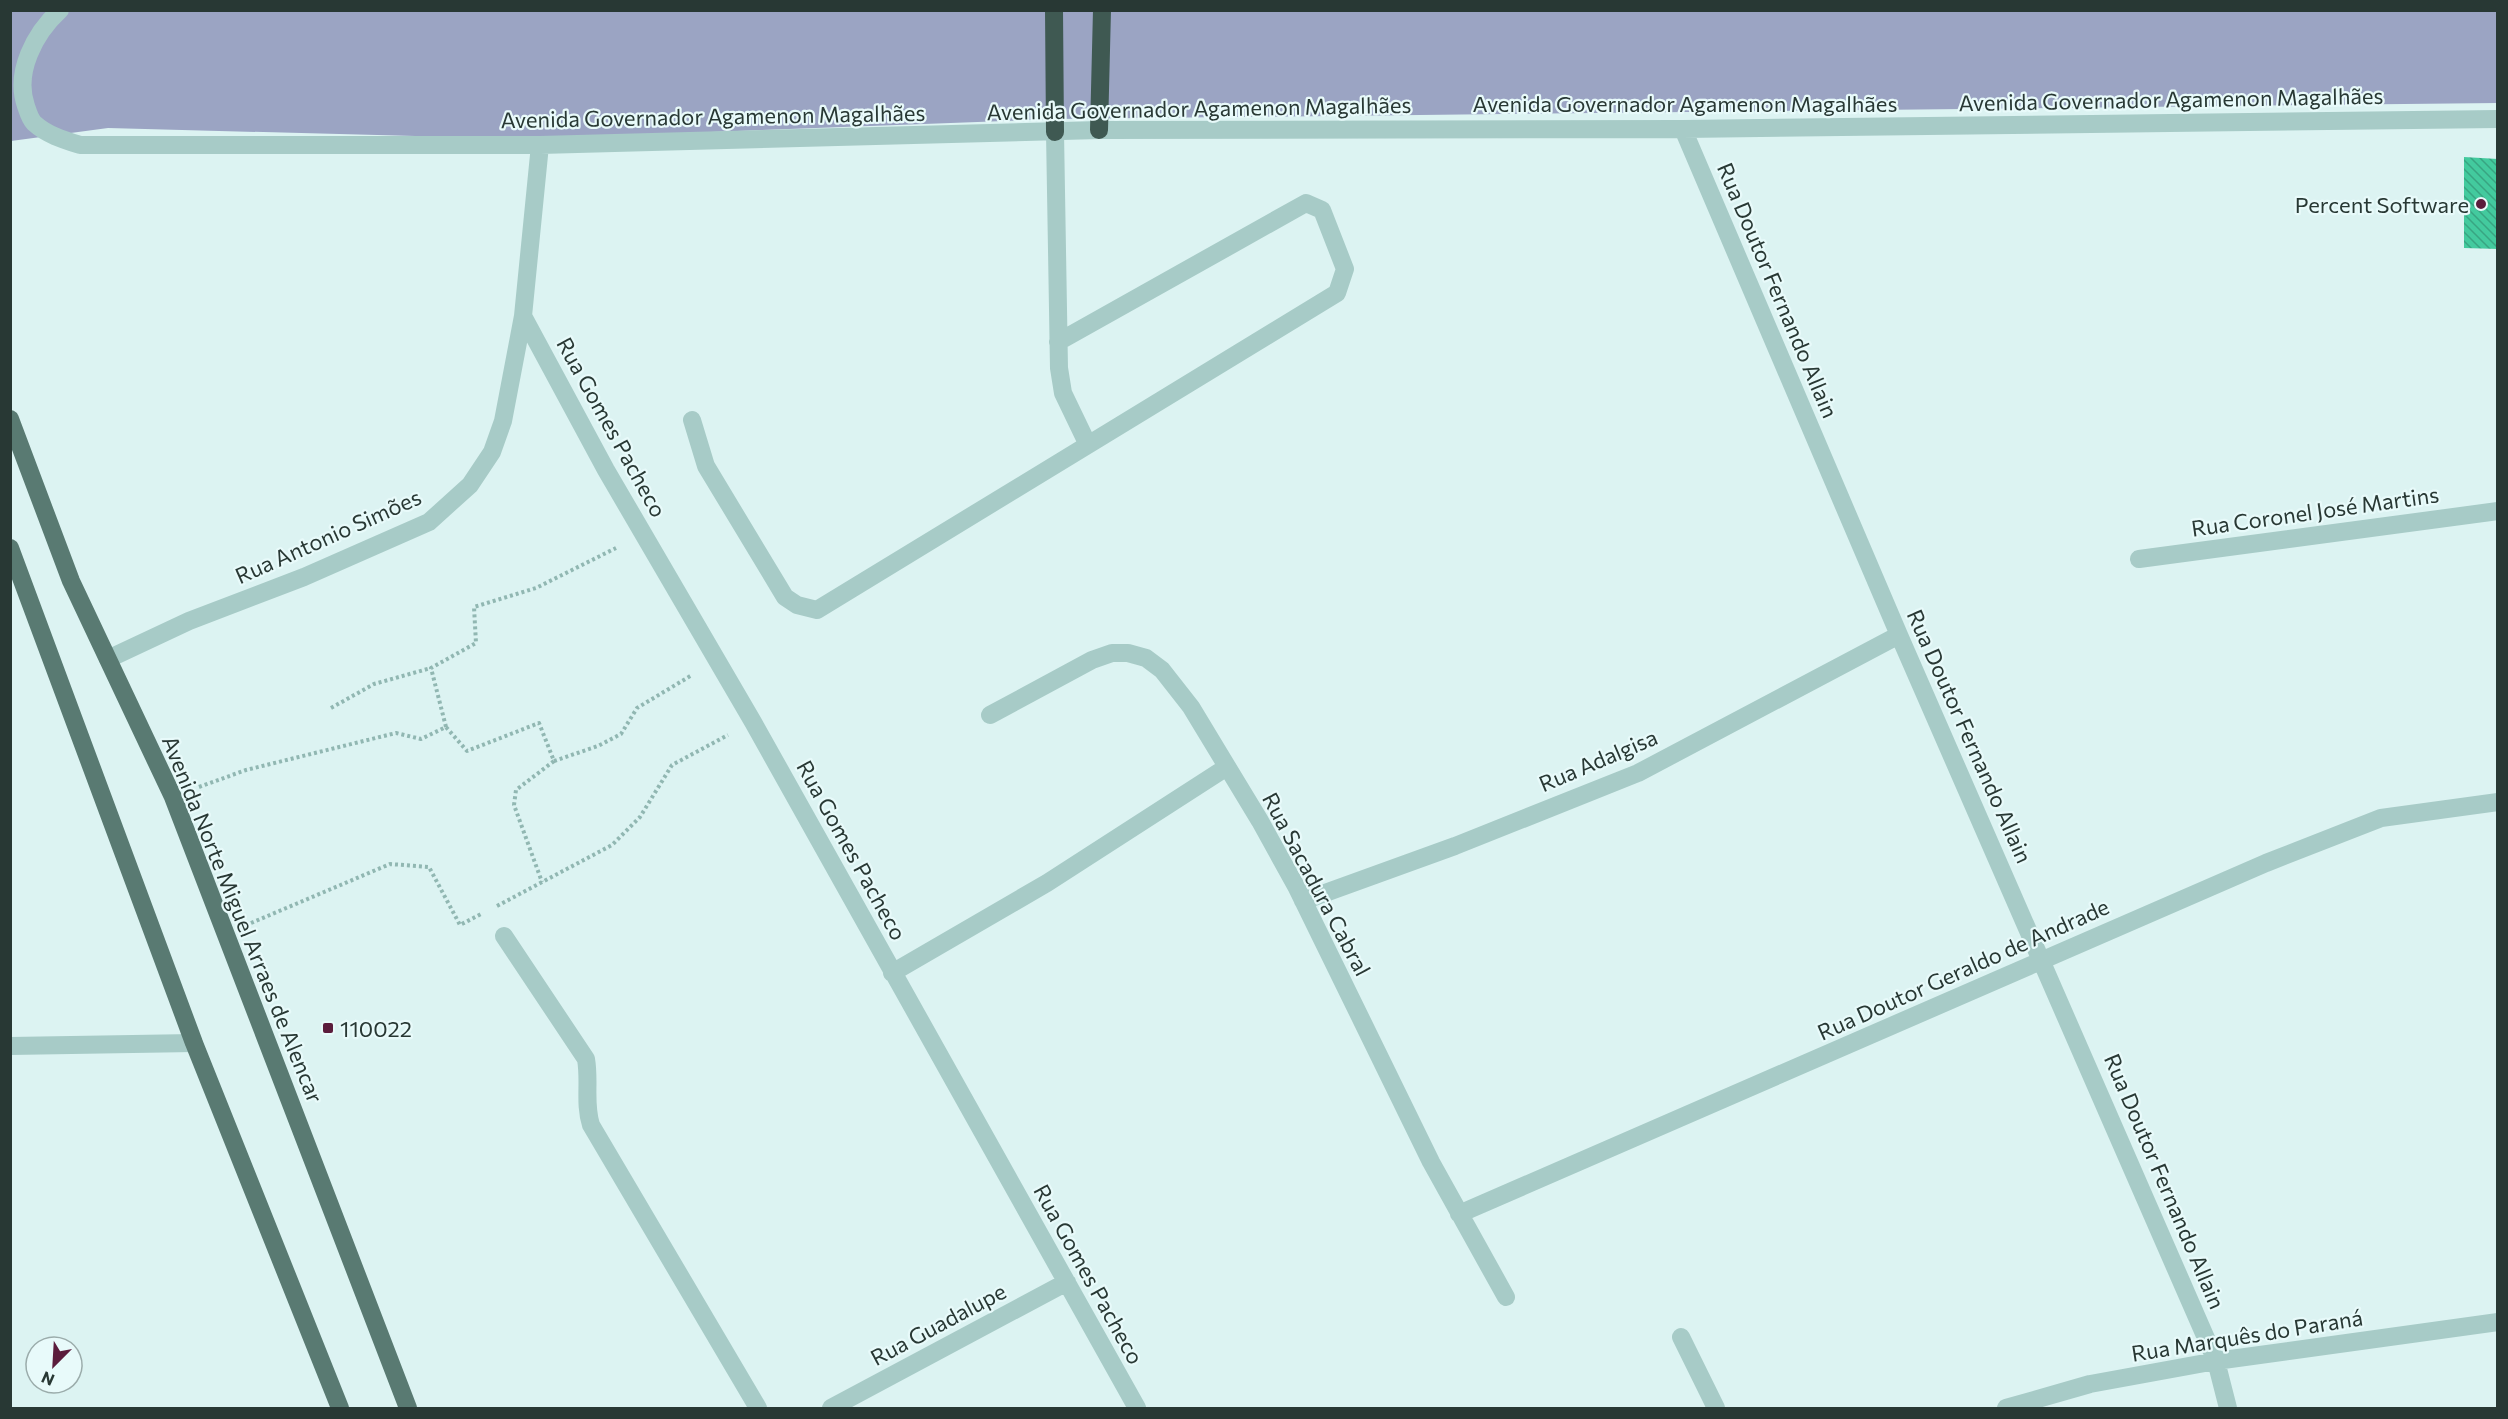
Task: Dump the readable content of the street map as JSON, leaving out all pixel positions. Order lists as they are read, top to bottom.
{
  "streets": {
    "main road": ["Avenida Norte Miguel Arraes de Alencar"],
    "street": [
      "Avenida Governador Agamenon Magalhães",
      "Rua Doutor Fernando Allain",
      "Rua Gomes Pacheco",
      "Rua Coronel José Martins",
      "Rua Antonio Simões",
      "Rua Adalgisa",
      "Rua Sacadura Cabral",
      "Rua Doutor Geraldo de Andrade",
      "Rua Guadalupe",
      "Rua Marquês do Paraná"
    ]
  },
  "crossings": [
    ["Avenida Governador Agamenon Magalhães", "Rua Doutor Fernando Allain"],
    ["Avenida Governador Agamenon Magalhães", "Rua Antonio Simões"],
    ["Rua Doutor Fernando Allain", "Rua Adalgisa"],
    ["Rua Doutor Fernando Allain", "Rua Doutor Geraldo de Andrade"],
    ["Rua Doutor Fernando Allain", "Rua Marquês do Paraná"],
    ["Rua Gomes Pacheco", "Rua Antonio Simões"],
    ["Rua Gomes Pacheco", "Rua Guadalupe"],
    ["Rua Antonio Simões", "Avenida Norte Miguel Arraes de Alencar"],
    ["Rua Adalgisa", "Rua Sacadura Cabral"],
    ["Rua Sacadura Cabral", "Rua Doutor Geraldo de Andrade"]
  ],
  "places": {
    "other": ["Percent Software"],
    "transit": ["110022"]
  },
  "north": "bottom left"
}
